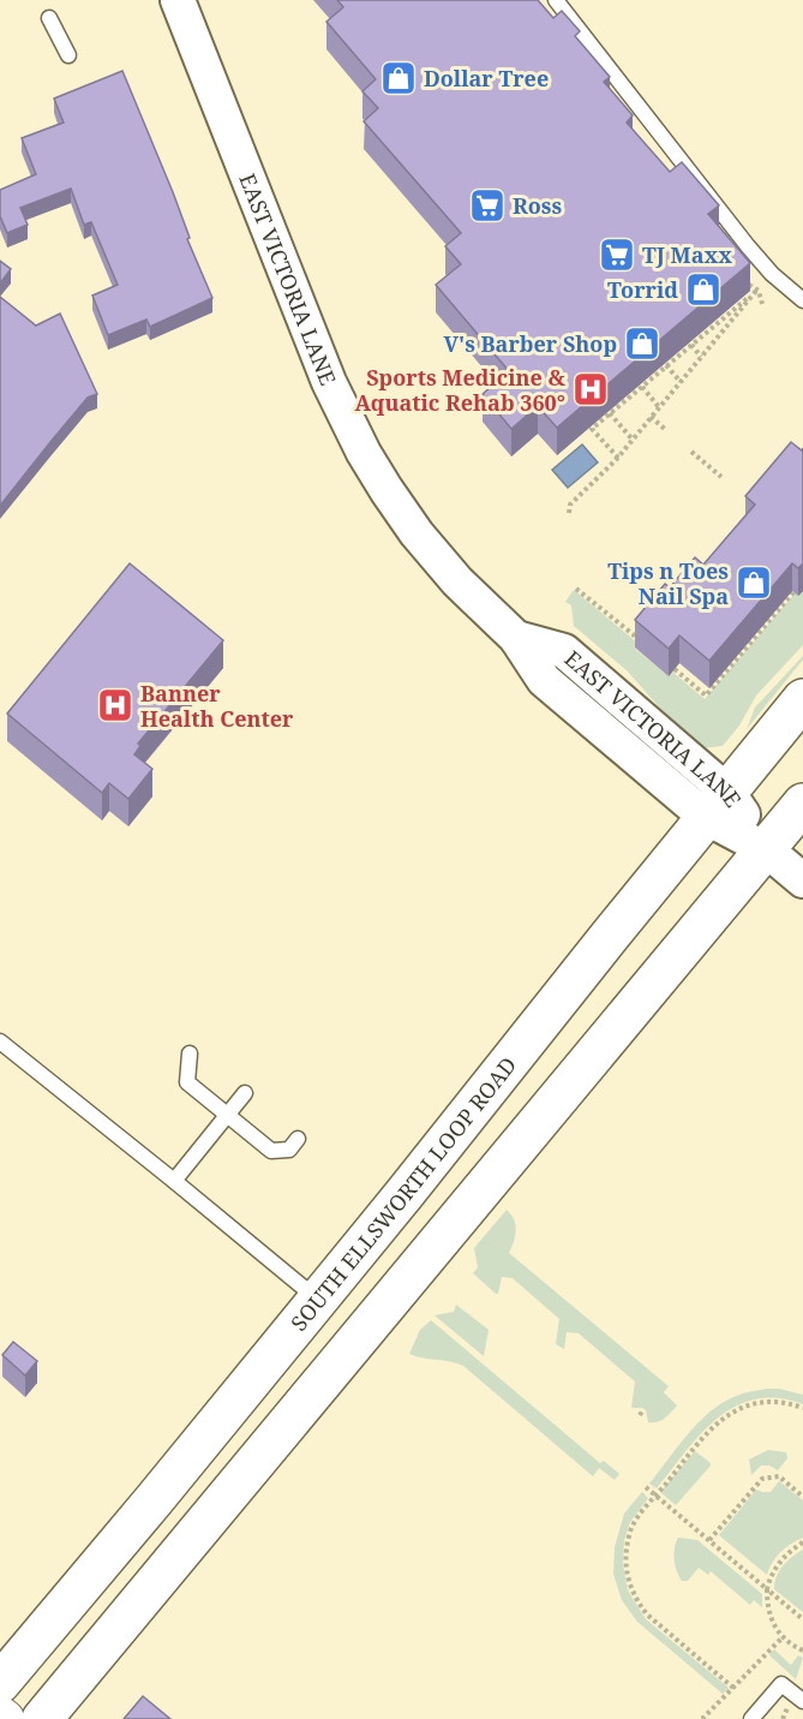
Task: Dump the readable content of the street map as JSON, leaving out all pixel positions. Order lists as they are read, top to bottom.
{
  "streets": {
    "main road": ["SOUTH ELLSWORTH LOOP ROAD"],
    "street": ["EAST VICTORIA LANE"]
  },
  "crossings": [
    ["EAST VICTORIA LANE", "SOUTH ELLSWORTH LOOP ROAD"]
  ],
  "places": {
    "shop": [
      "Dollar Tree",
      "Torrid",
      "V's Barber Shop",
      "Tips n Toes Nail Spa"
    ],
    "supermarket": ["Ross", "TJ Maxx"],
    "hospital": ["Sports Medicine & Aquatic Rehab 360°", "Banner Health Center"]
  }
}
